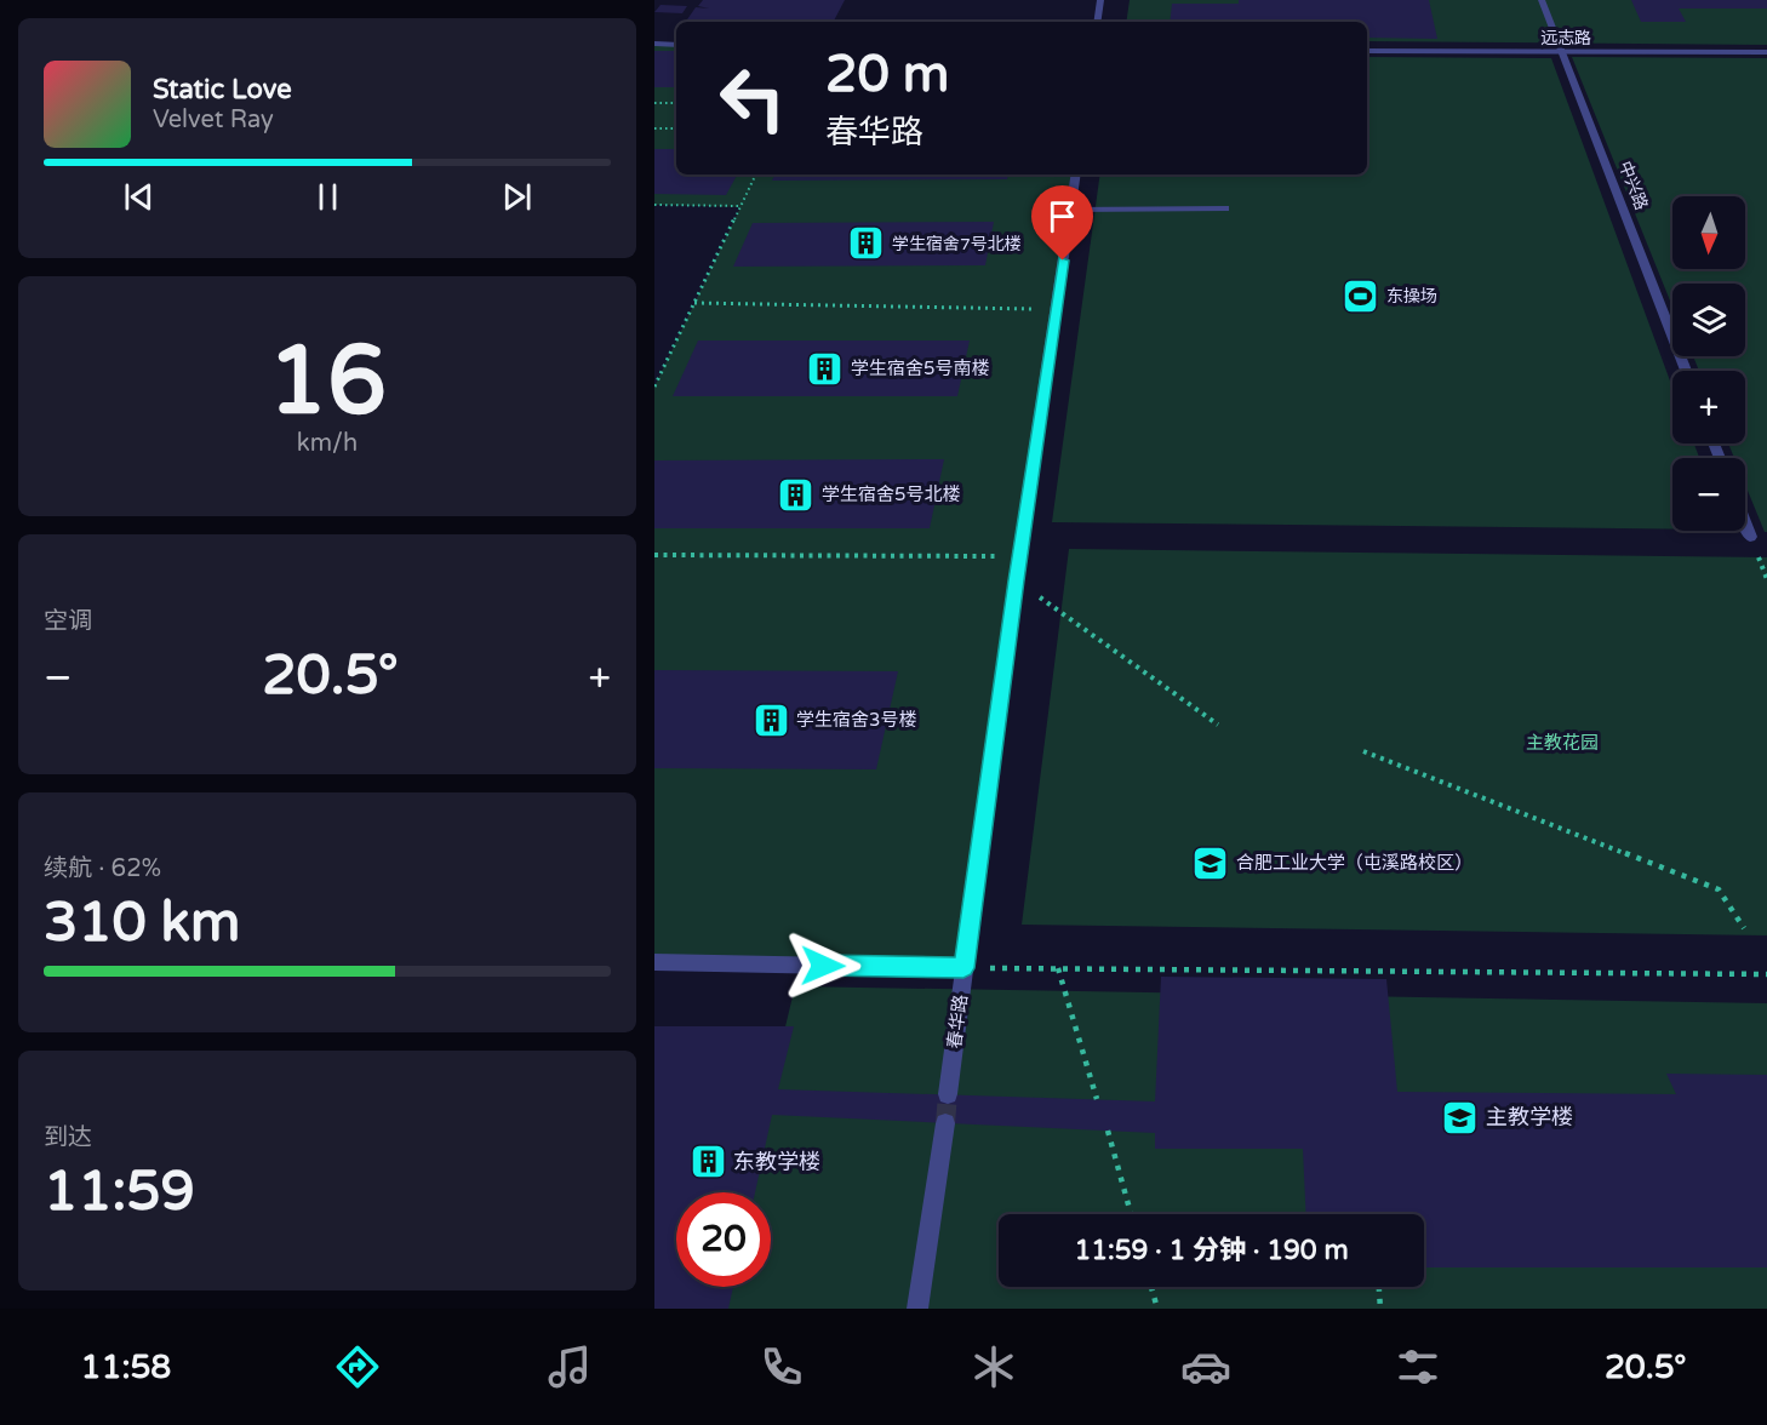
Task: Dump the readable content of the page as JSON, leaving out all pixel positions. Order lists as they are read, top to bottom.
{
  "streets": {
    "street": ["远志路", "中兴路", "春华路"]
  },
  "crossings": [
    ["远志路", "中兴路"]
  ],
  "parks": ["主教花园"],
  "places": {
    "building": [
      "学生宿舍7号北楼",
      "学生宿舍5号南楼",
      "学生宿舍5号北楼",
      "学生宿舍3号楼",
      "东教学楼"
    ],
    "sports": ["东操场"],
    "school or university": ["合肥工业大学（屯溪路校区）", "主教学楼"]
  },
  "north": "bottom",
  "page": {
    "turn": ["20 m", "春华路"],
    "song": ["Static Love", "Velvet Ray"],
    "map_buttons": ["+", "−"],
    "tile": [
      ["16", "km/h"],
      "空调",
      ["续航 · 62%", "310 km"],
      ["到达", "11:59"]
    ],
    "heat": ["−", "20.5°", "+"],
    "limit": "20",
    "trip": "11:59 · 1 分钟 · 190 m",
    "tabs": ["11:58", "20.5°"]
  }
}
